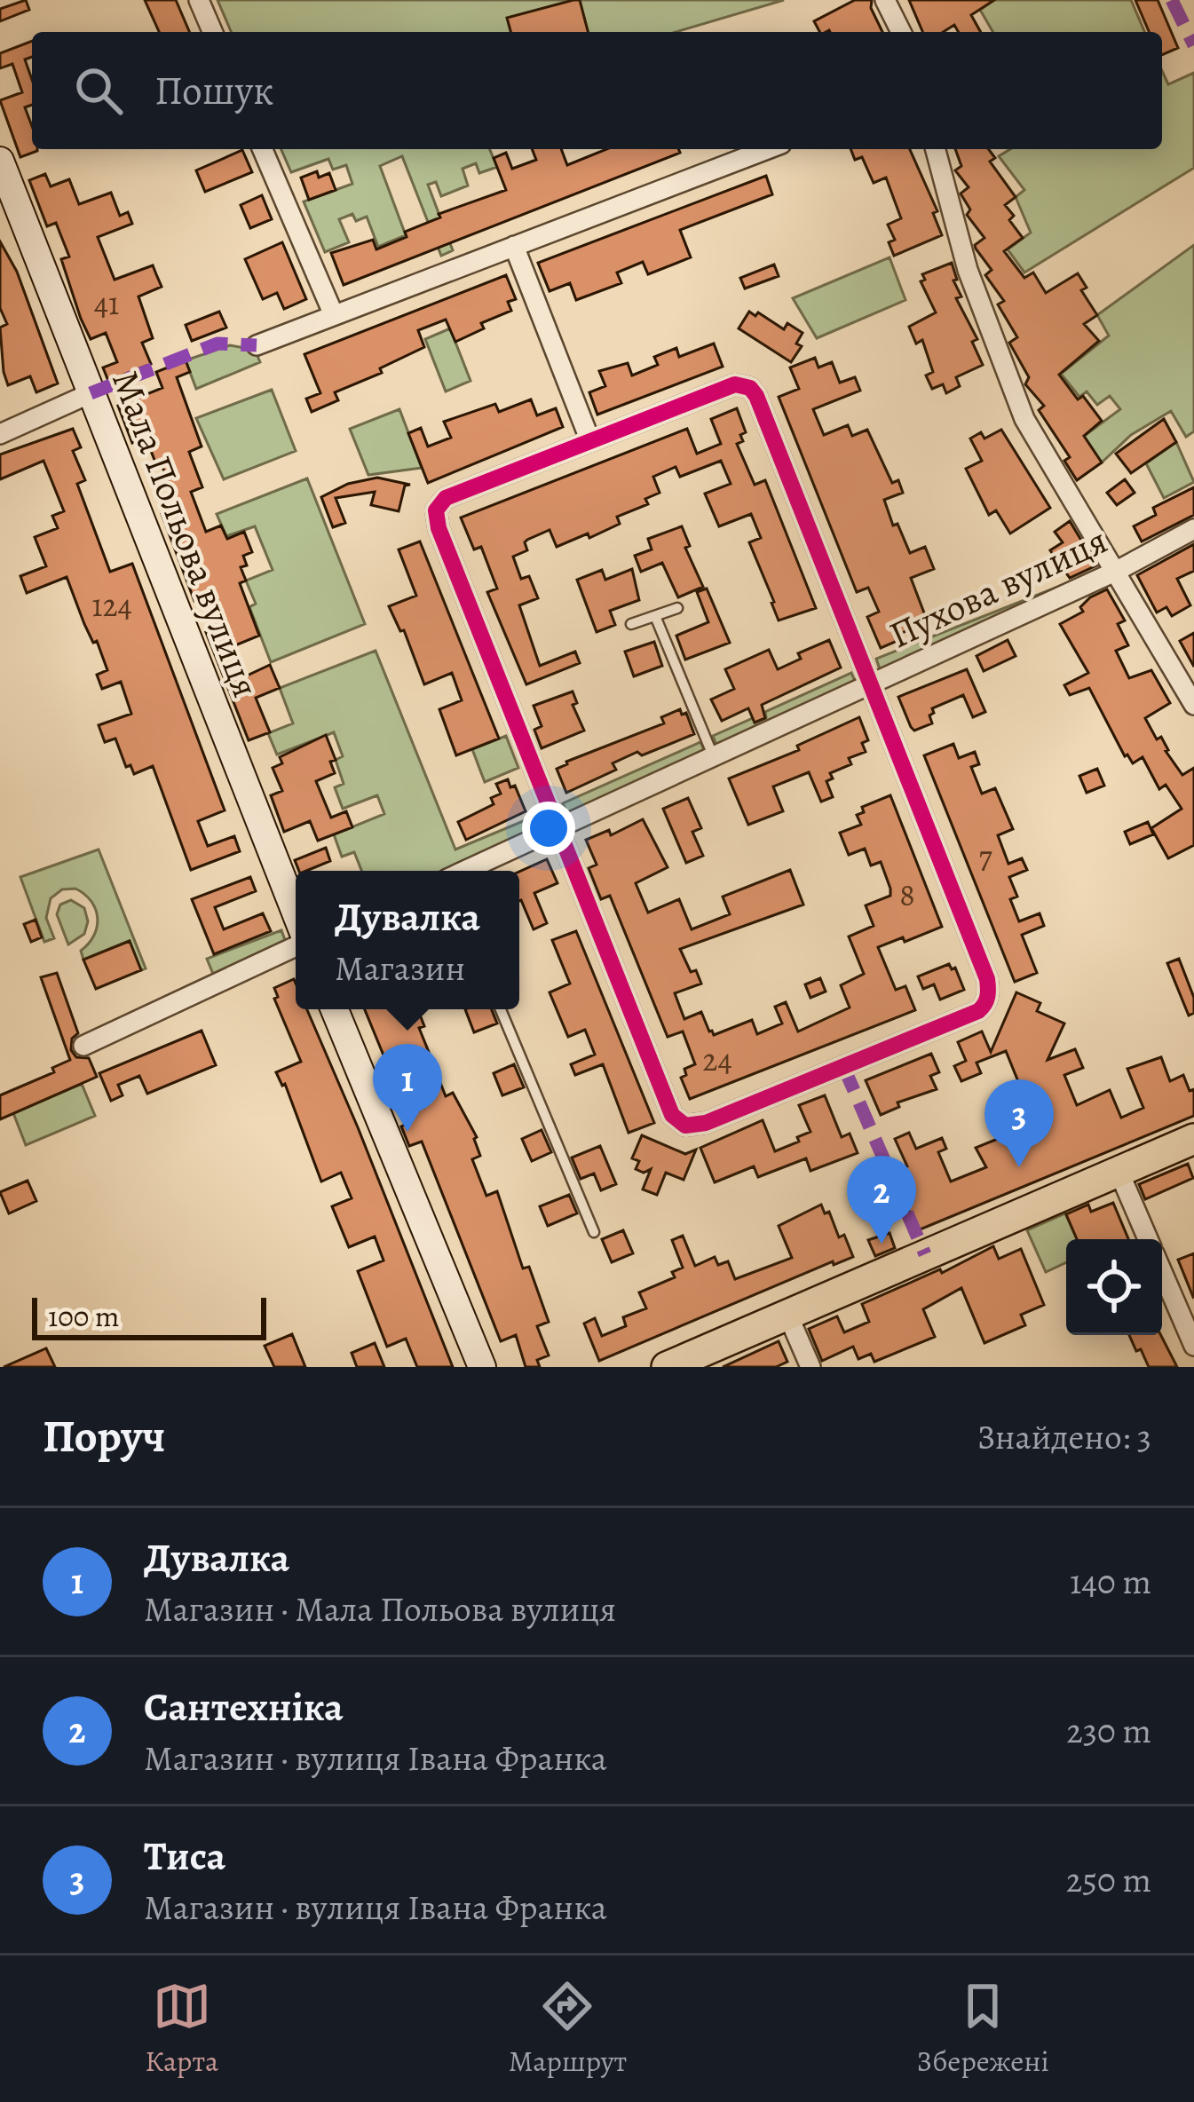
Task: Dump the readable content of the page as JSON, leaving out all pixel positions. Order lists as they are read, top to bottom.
{
  "streets": {
    "street": ["Мала Польова вулиця", "Пухова вулиця"]
  },
  "house_numbers": [
    "41",
    "124",
    "7",
    "8",
    "24"
  ],
  "scale_bar": "100 m",
  "page": {
    "search": "Пошук",
    "popup": ["Дувалка", "Магазин"],
    "pins": ["1", "3", "2"],
    "scale": "100 m",
    "heading": ["Поруч", "Знайдено: 3"],
    "list": [
      {
        "mark": "1",
        "name": "Дувалка",
        "note": "Магазин · Мала Польова вулиця",
        "value": "140 m"
      },
      {
        "mark": "2",
        "name": "Сантехніка",
        "note": "Магазин · вулиця Івана Франка",
        "value": "230 m"
      },
      {
        "mark": "3",
        "name": "Тиса",
        "note": "Магазин · вулиця Івана Франка",
        "value": "250 m"
      }
    ],
    "nav": ["Карта", "Маршрут", "Збережені"]
  }
}
